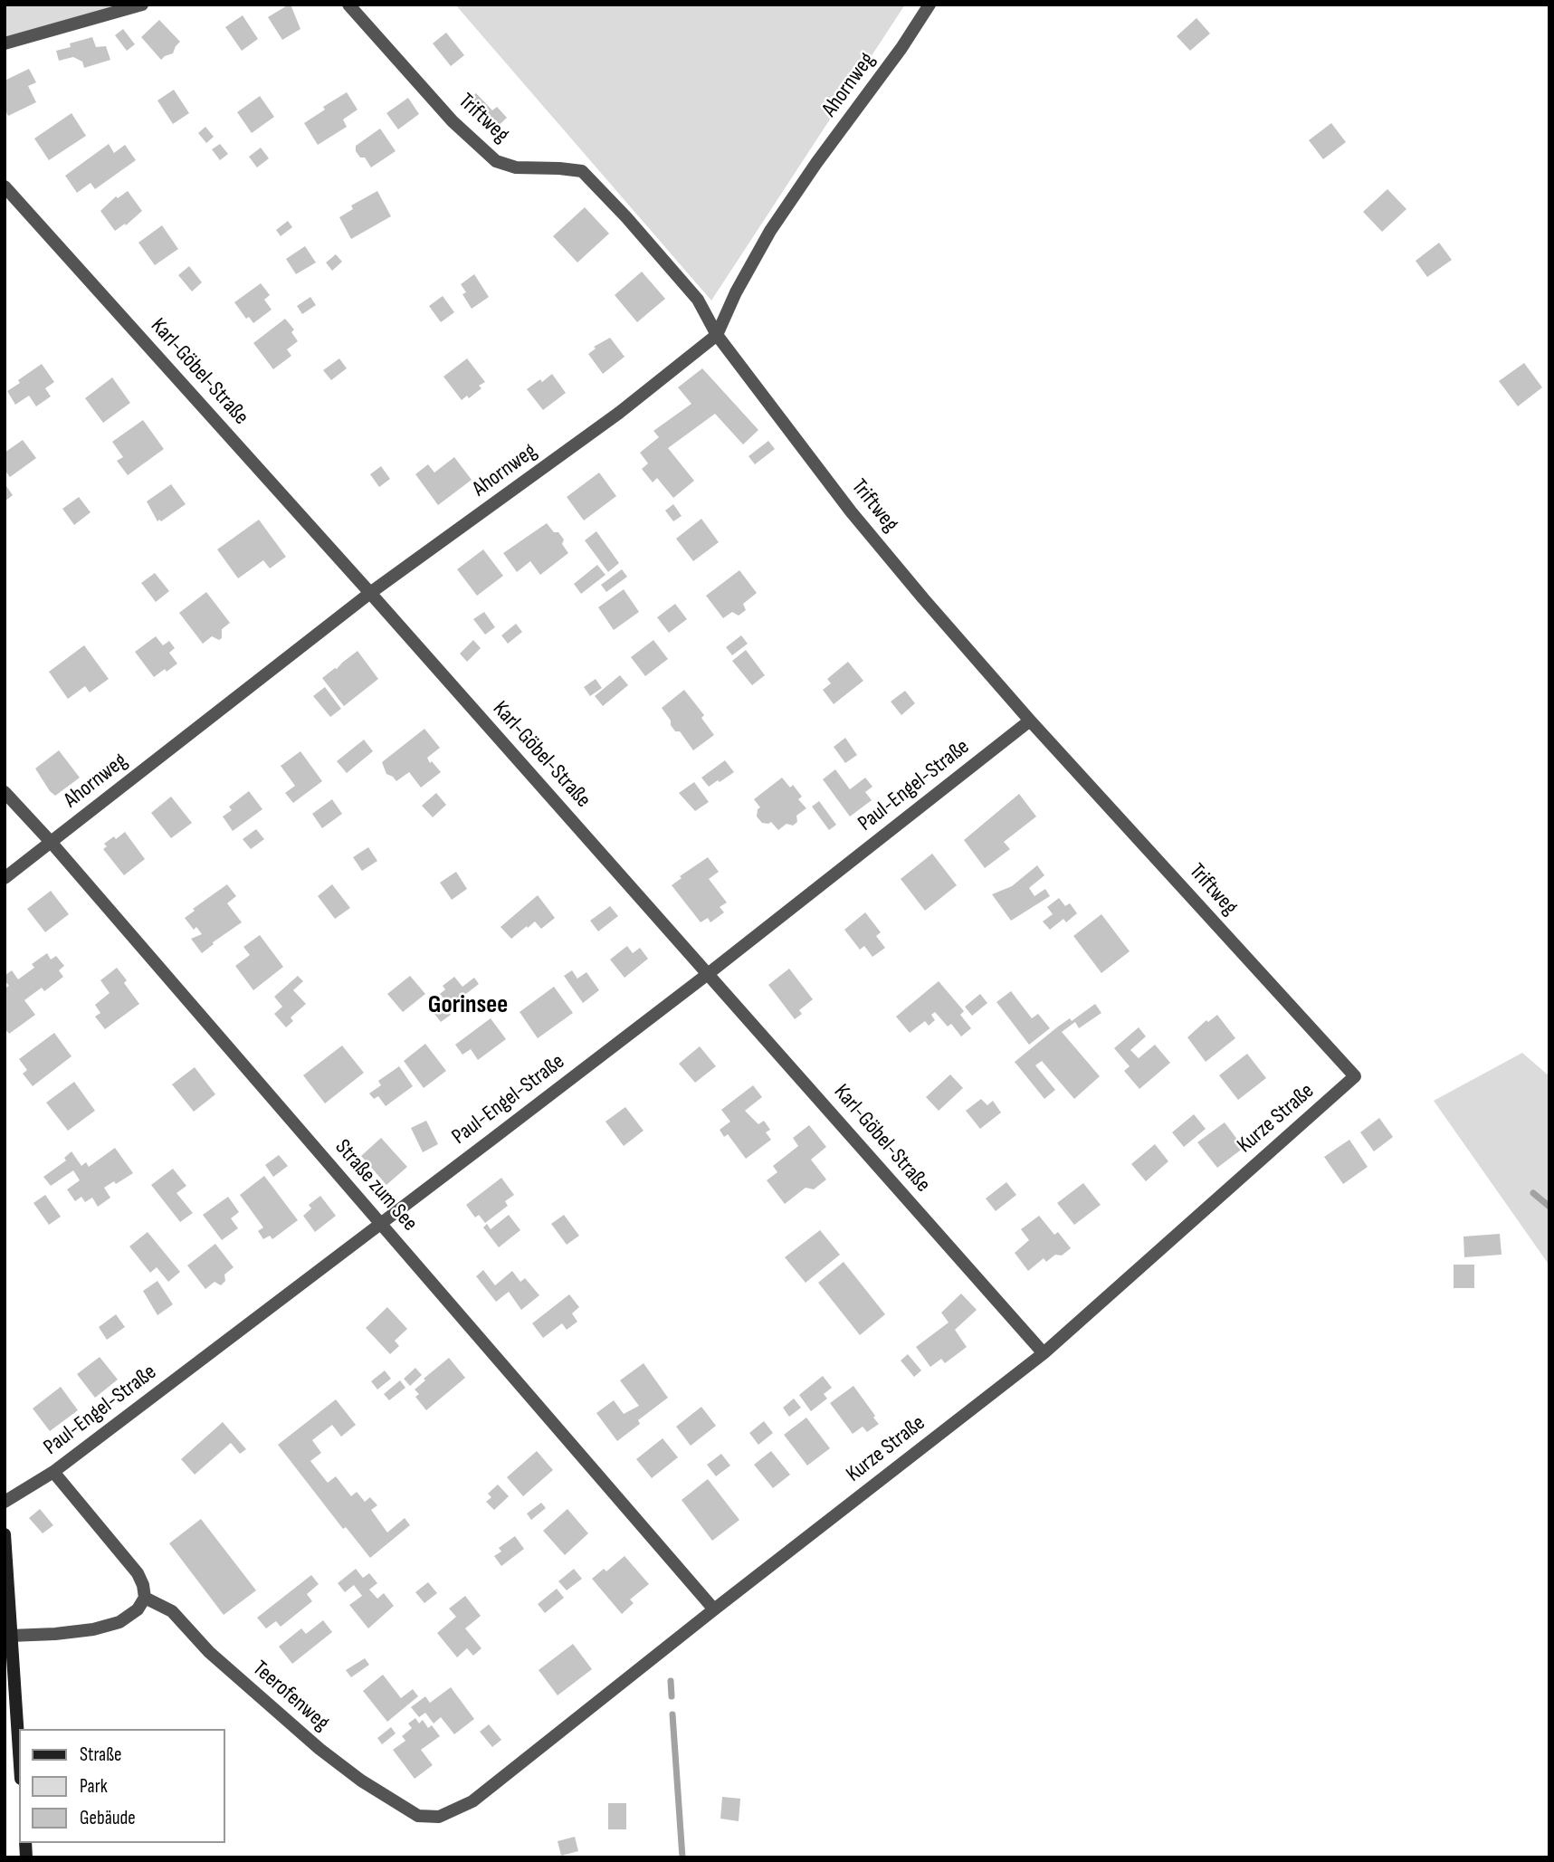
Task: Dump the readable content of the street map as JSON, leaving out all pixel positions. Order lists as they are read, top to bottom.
{
  "streets": {
    "street": [
      "Ahornweg",
      "Triftweg",
      "Karl-Göbel-Straße",
      "Paul-Engel-Straße",
      "Kurze Straße",
      "Straße zum See",
      "Teerofenweg"
    ]
  },
  "crossings": [
    ["Ahornweg", "Triftweg"],
    ["Ahornweg", "Karl-Göbel-Straße"],
    ["Ahornweg", "Straße zum See"],
    ["Triftweg", "Paul-Engel-Straße"],
    ["Triftweg", "Kurze Straße"],
    ["Karl-Göbel-Straße", "Paul-Engel-Straße"],
    ["Karl-Göbel-Straße", "Kurze Straße"],
    ["Paul-Engel-Straße", "Straße zum See"],
    ["Kurze Straße", "Straße zum See"],
    ["Kurze Straße", "Teerofenweg"]
  ],
  "districts": ["Gorinsee"],
  "legend": ["Straße", "Park", "Gebäude"]
}
